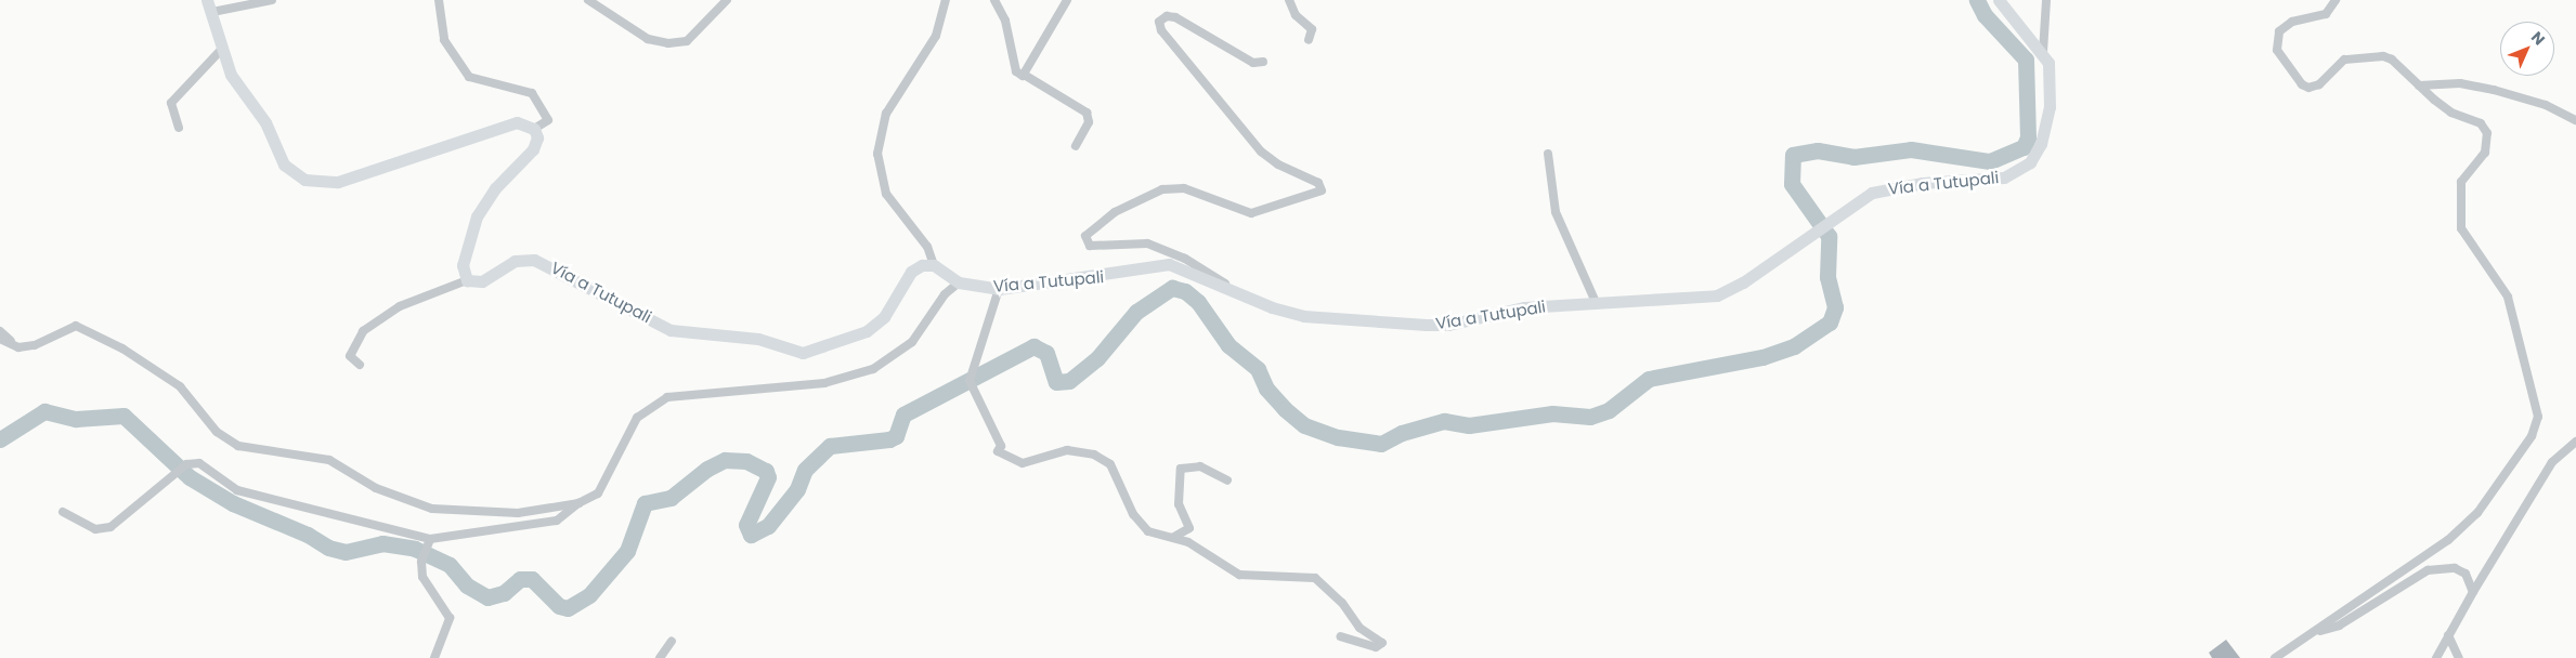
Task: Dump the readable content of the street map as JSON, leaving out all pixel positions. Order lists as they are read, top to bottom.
{
  "streets": {
    "street": ["Vía a Tutupali"]
  },
  "north": "top right"
}
